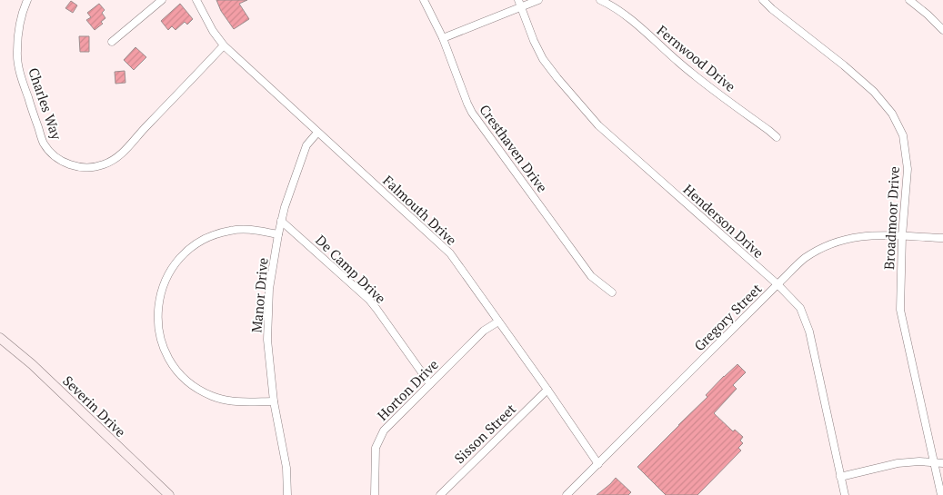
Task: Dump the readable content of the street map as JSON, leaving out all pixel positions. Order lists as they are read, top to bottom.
{
  "streets": {
    "street": [
      "Fernwood Drive",
      "Charles Way",
      "Cresthaven Drive",
      "Falmouth Drive",
      "Broadmoor Drive",
      "Henderson Drive",
      "De Camp Drive",
      "Manor Drive",
      "Gregory Street",
      "Horton Drive",
      "Severin Drive",
      "Sisson Street"
    ]
  },
  "crossings": [
    ["Charles Way", "Falmouth Drive"],
    ["Falmouth Drive", "Manor Drive"],
    ["Falmouth Drive", "Gregory Street"],
    ["Falmouth Drive", "Horton Drive"],
    ["Falmouth Drive", "Sisson Street"],
    ["Broadmoor Drive", "Gregory Street"],
    ["Henderson Drive", "Gregory Street"],
    ["De Camp Drive", "Manor Drive"],
    ["De Camp Drive", "Horton Drive"]
  ]
}
